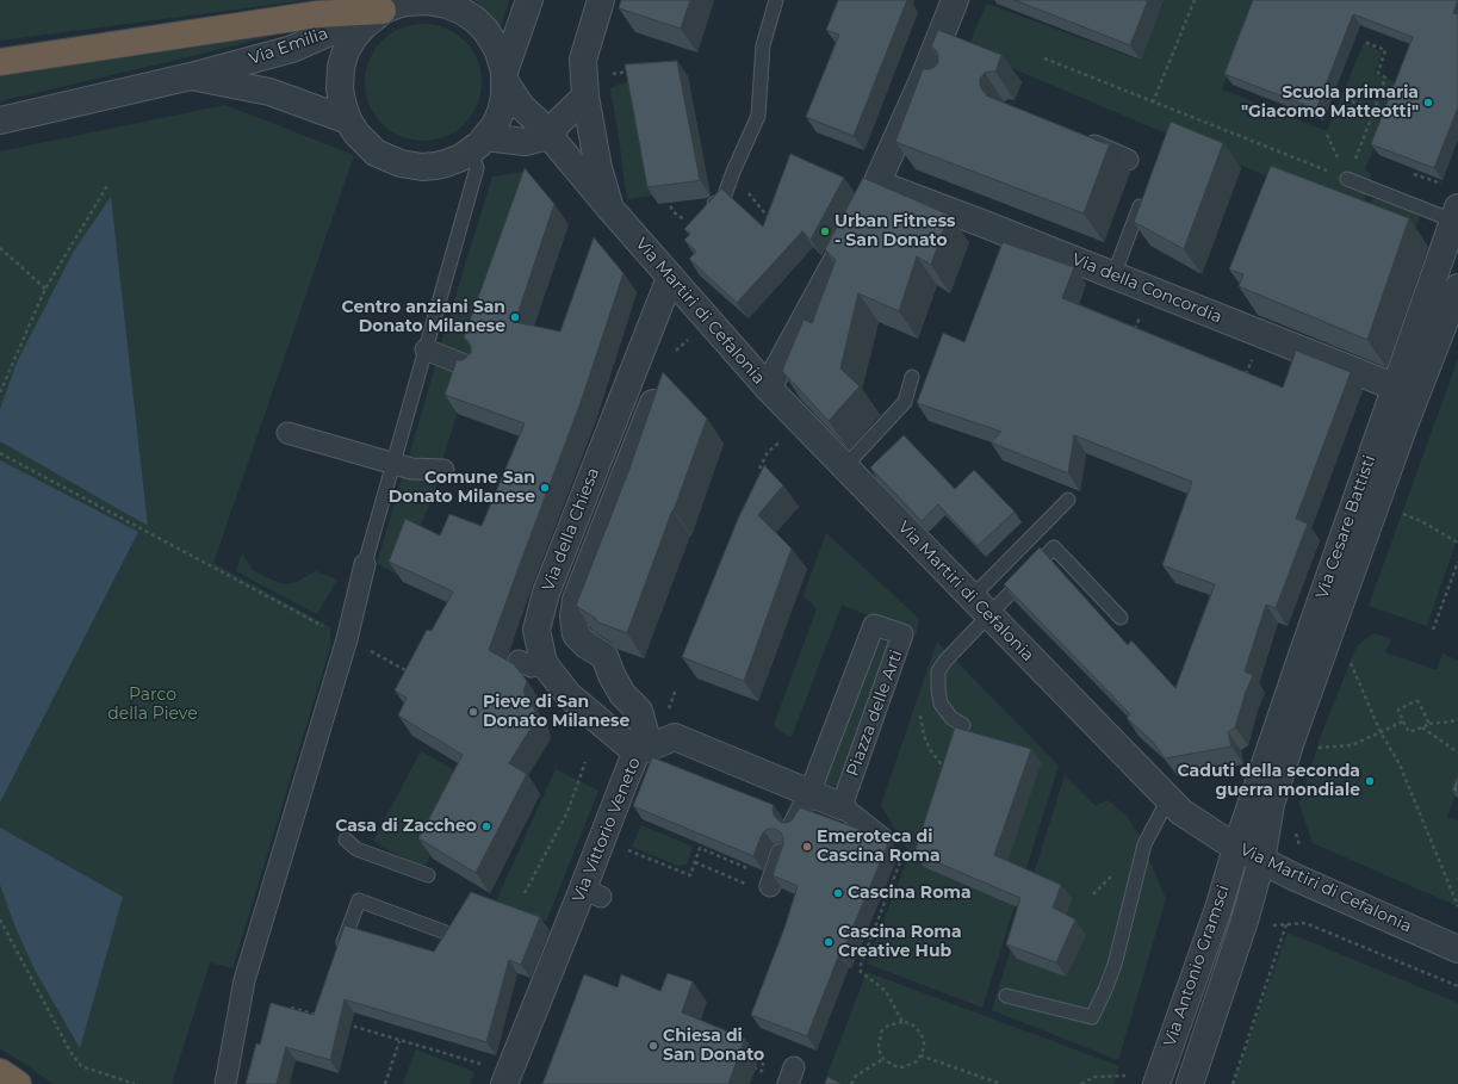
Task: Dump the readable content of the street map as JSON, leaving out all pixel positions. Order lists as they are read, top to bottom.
{
  "streets": {
    "street": [
      "Via Emilia",
      "Via della Concordia",
      "Via Martiri di Cefalonia",
      "Via Cesare Battisti",
      "Via della Chiesa",
      "Piazza delle Arti",
      "Via Vittorio Veneto",
      "Via Antonio Gramsci"
    ]
  },
  "crossings": [
    ["Via Emilia", "Via Martiri di Cefalonia"],
    ["Via della Concordia", "Via Cesare Battisti"],
    ["Via Martiri di Cefalonia", "Via Cesare Battisti"],
    ["Via Martiri di Cefalonia", "Via della Chiesa"],
    ["Via Martiri di Cefalonia", "Via Antonio Gramsci"],
    ["Via Cesare Battisti", "Via Antonio Gramsci"],
    ["Via della Chiesa", "Via Vittorio Veneto"],
    ["Piazza delle Arti", "Via Vittorio Veneto"]
  ],
  "parks": ["Parco della Pieve"],
  "places": [
    "Scuola primaria \"Giacomo Matteotti\"",
    "Urban Fitness - San Donato",
    "Centro anziani San Donato Milanese",
    "Comune San Donato Milanese",
    "Pieve di San Donato Milanese",
    "Caduti della seconda guerra mondiale",
    "Casa di Zaccheo",
    "Emeroteca di Cascina Roma",
    "Cascina Roma",
    "Cascina Roma Creative Hub",
    "Chiesa di San Donato"
  ]
}
